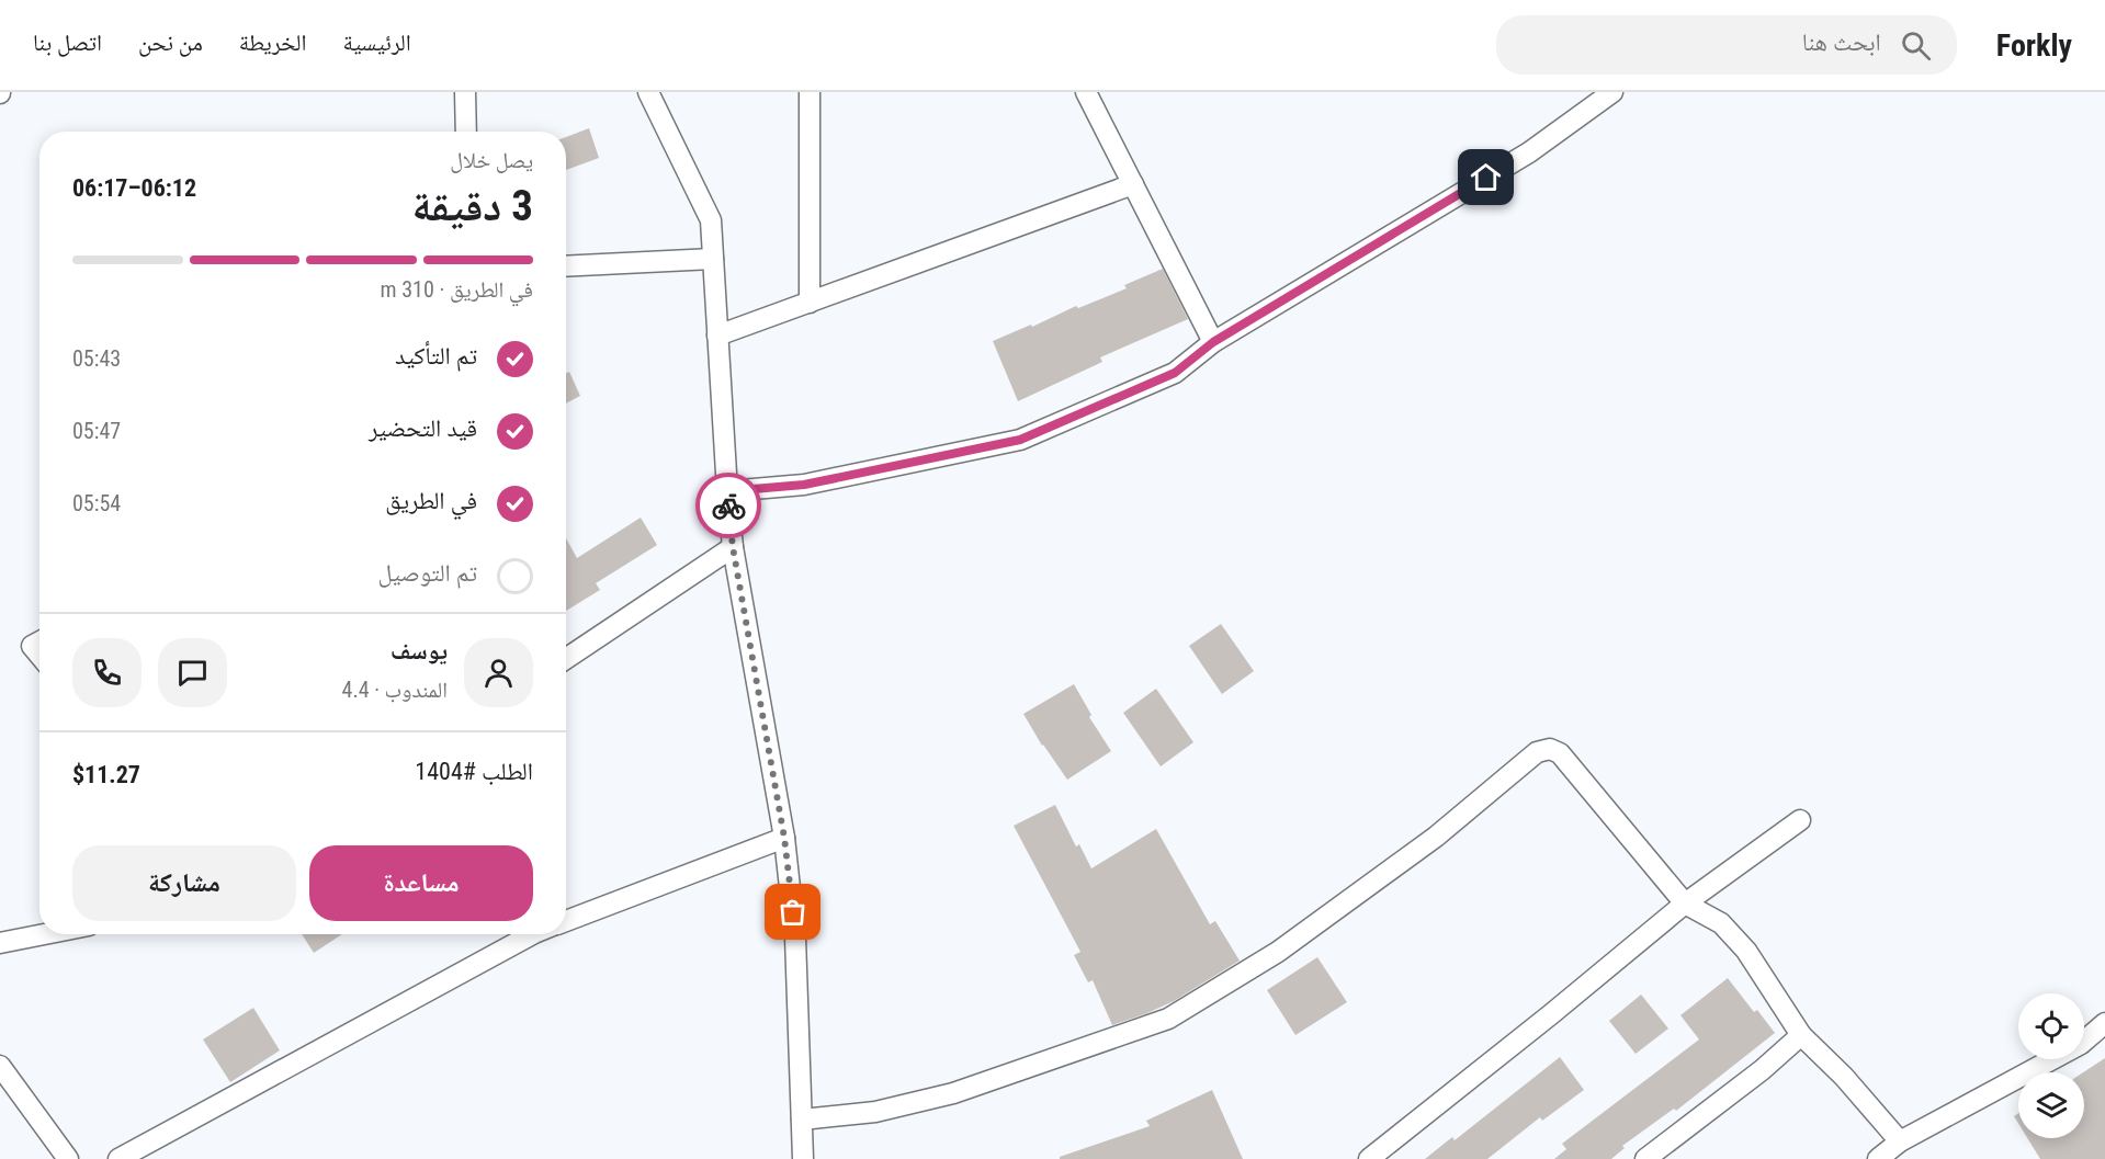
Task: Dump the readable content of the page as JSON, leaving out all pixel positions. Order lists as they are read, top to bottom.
{
  "page": {
    "header": "Forkly",
    "search": "ابحث هنا",
    "nav": [
      "الرئيسية",
      "الخريطة",
      "من نحن",
      "اتصل بنا"
    ],
    "heading": ["3 دقيقة", "يصل خلال", "06:12–06:17"],
    "panel": [
      "يوسف",
      "المندوب · 4.4",
      "الطلب #1404",
      "$11.27"
    ],
    "bar": "في الطريق · 310 m",
    "list": [
      ["تم التأكيد", "05:43"],
      ["قيد التحضير", "05:47"],
      ["في الطريق", "05:54"],
      "تم التوصيل"
    ],
    "buttons": ["مساعدة", "مشاركة"]
  }
}
